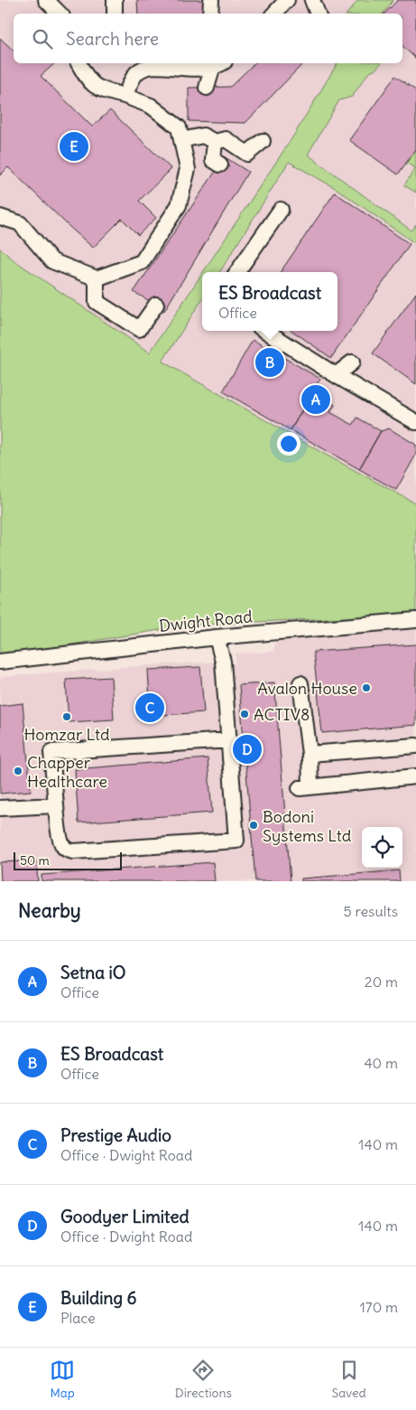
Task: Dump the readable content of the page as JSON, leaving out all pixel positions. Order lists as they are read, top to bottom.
{
  "streets": {
    "street": ["Dwight Road"]
  },
  "places": [
    "Avalon House",
    "ACTIV8",
    "Homzar Ltd",
    "Chapper Healthcare",
    "Bodoni Systems Ltd"
  ],
  "scale_bar": "50 m",
  "page": {
    "search": "Search here",
    "pins": [
      "E",
      "B",
      "A",
      "C",
      "D"
    ],
    "popup": ["ES Broadcast", "Office"],
    "scale": "50 m",
    "heading": ["Nearby", "5 results"],
    "list": [
      {
        "mark": "A",
        "name": "Setna iO",
        "note": "Office",
        "value": "20 m"
      },
      {
        "mark": "B",
        "name": "ES Broadcast",
        "note": "Office",
        "value": "40 m"
      },
      {
        "mark": "C",
        "name": "Prestige Audio",
        "note": "Office · Dwight Road",
        "value": "140 m"
      },
      {
        "mark": "D",
        "name": "Goodyer Limited",
        "note": "Office · Dwight Road",
        "value": "140 m"
      },
      {
        "mark": "E",
        "name": "Building 6",
        "note": "Place",
        "value": "170 m"
      }
    ],
    "nav": ["Map", "Directions", "Saved"]
  }
}
